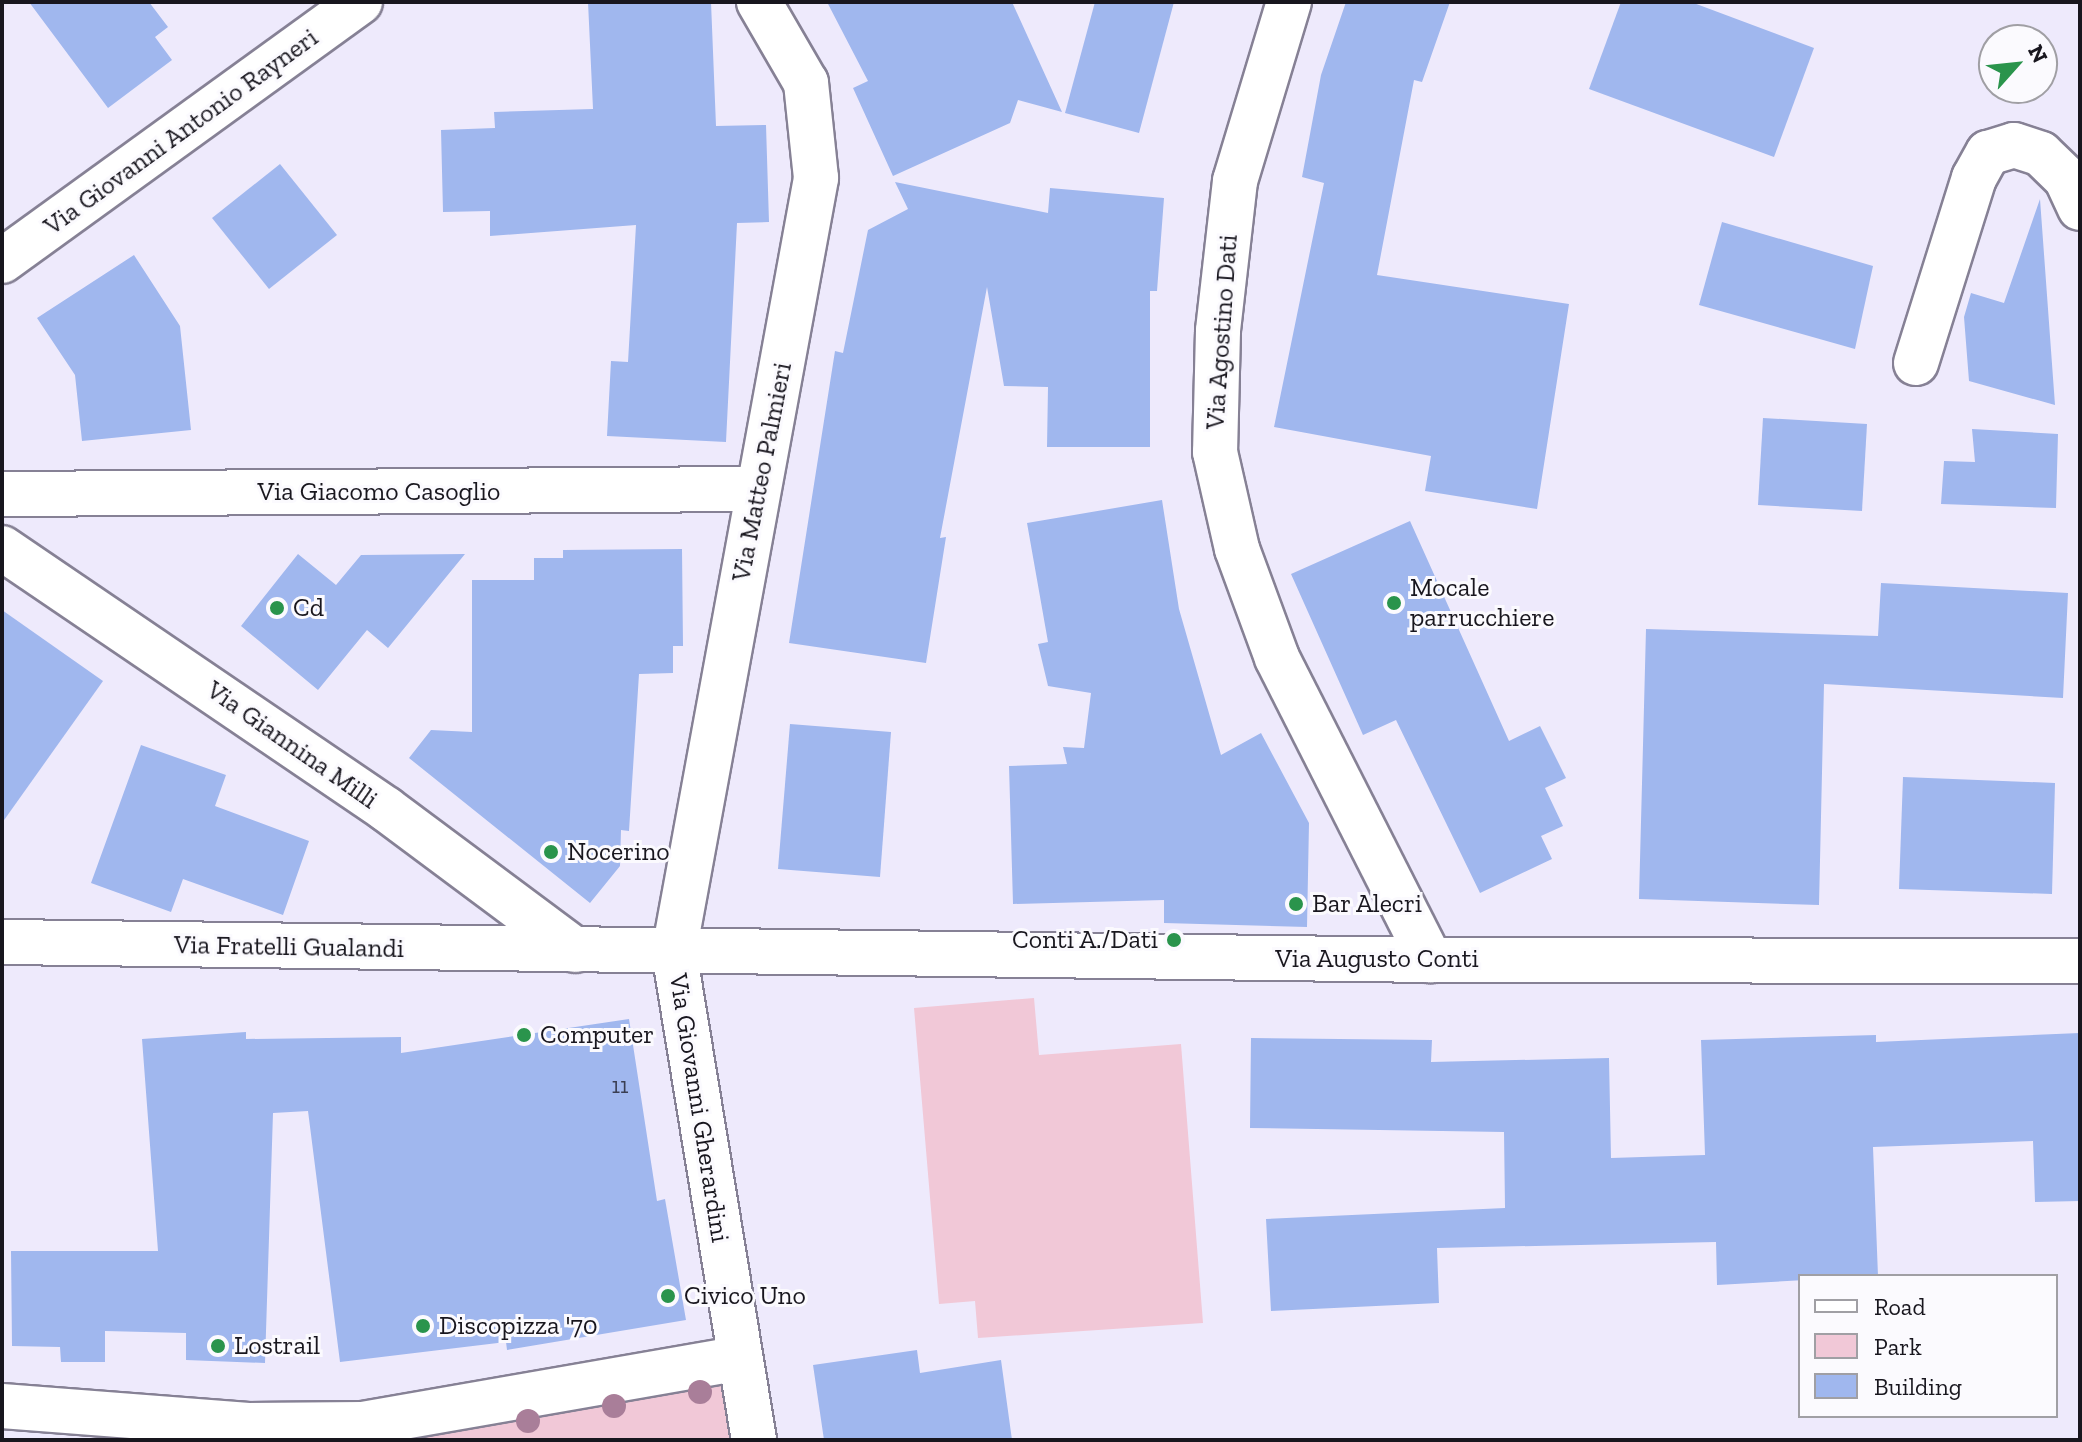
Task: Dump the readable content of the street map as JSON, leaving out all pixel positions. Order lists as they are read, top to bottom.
{
  "streets": {
    "street": [
      "Via Giovanni Antonio Rayneri",
      "Via Agostino Dati",
      "Via Matteo Palmieri",
      "Via Giacomo Casoglio",
      "Via Giannina Milli",
      "Via Fratelli Gualandi",
      "Via Augusto Conti",
      "Via Giovanni Gherardini"
    ]
  },
  "crossings": [
    ["Via Agostino Dati", "Via Augusto Conti"],
    ["Via Matteo Palmieri", "Via Giacomo Casoglio"],
    ["Via Matteo Palmieri", "Via Fratelli Gualandi"],
    ["Via Matteo Palmieri", "Via Augusto Conti"],
    ["Via Matteo Palmieri", "Via Giovanni Gherardini"],
    ["Via Giannina Milli", "Via Fratelli Gualandi"],
    ["Via Fratelli Gualandi", "Via Augusto Conti"],
    ["Via Fratelli Gualandi", "Via Giovanni Gherardini"],
    ["Via Augusto Conti", "Via Giovanni Gherardini"]
  ],
  "places": [
    "Mocale parrucchiere",
    "Cd",
    "Nocerino",
    "Bar Alecri",
    "Conti A./Dati",
    "Computer",
    "Civico Uno",
    "Discopizza '70",
    "Lostrail"
  ],
  "house_numbers": ["11"],
  "legend": ["Road", "Park", "Building"],
  "north": "top right"
}
